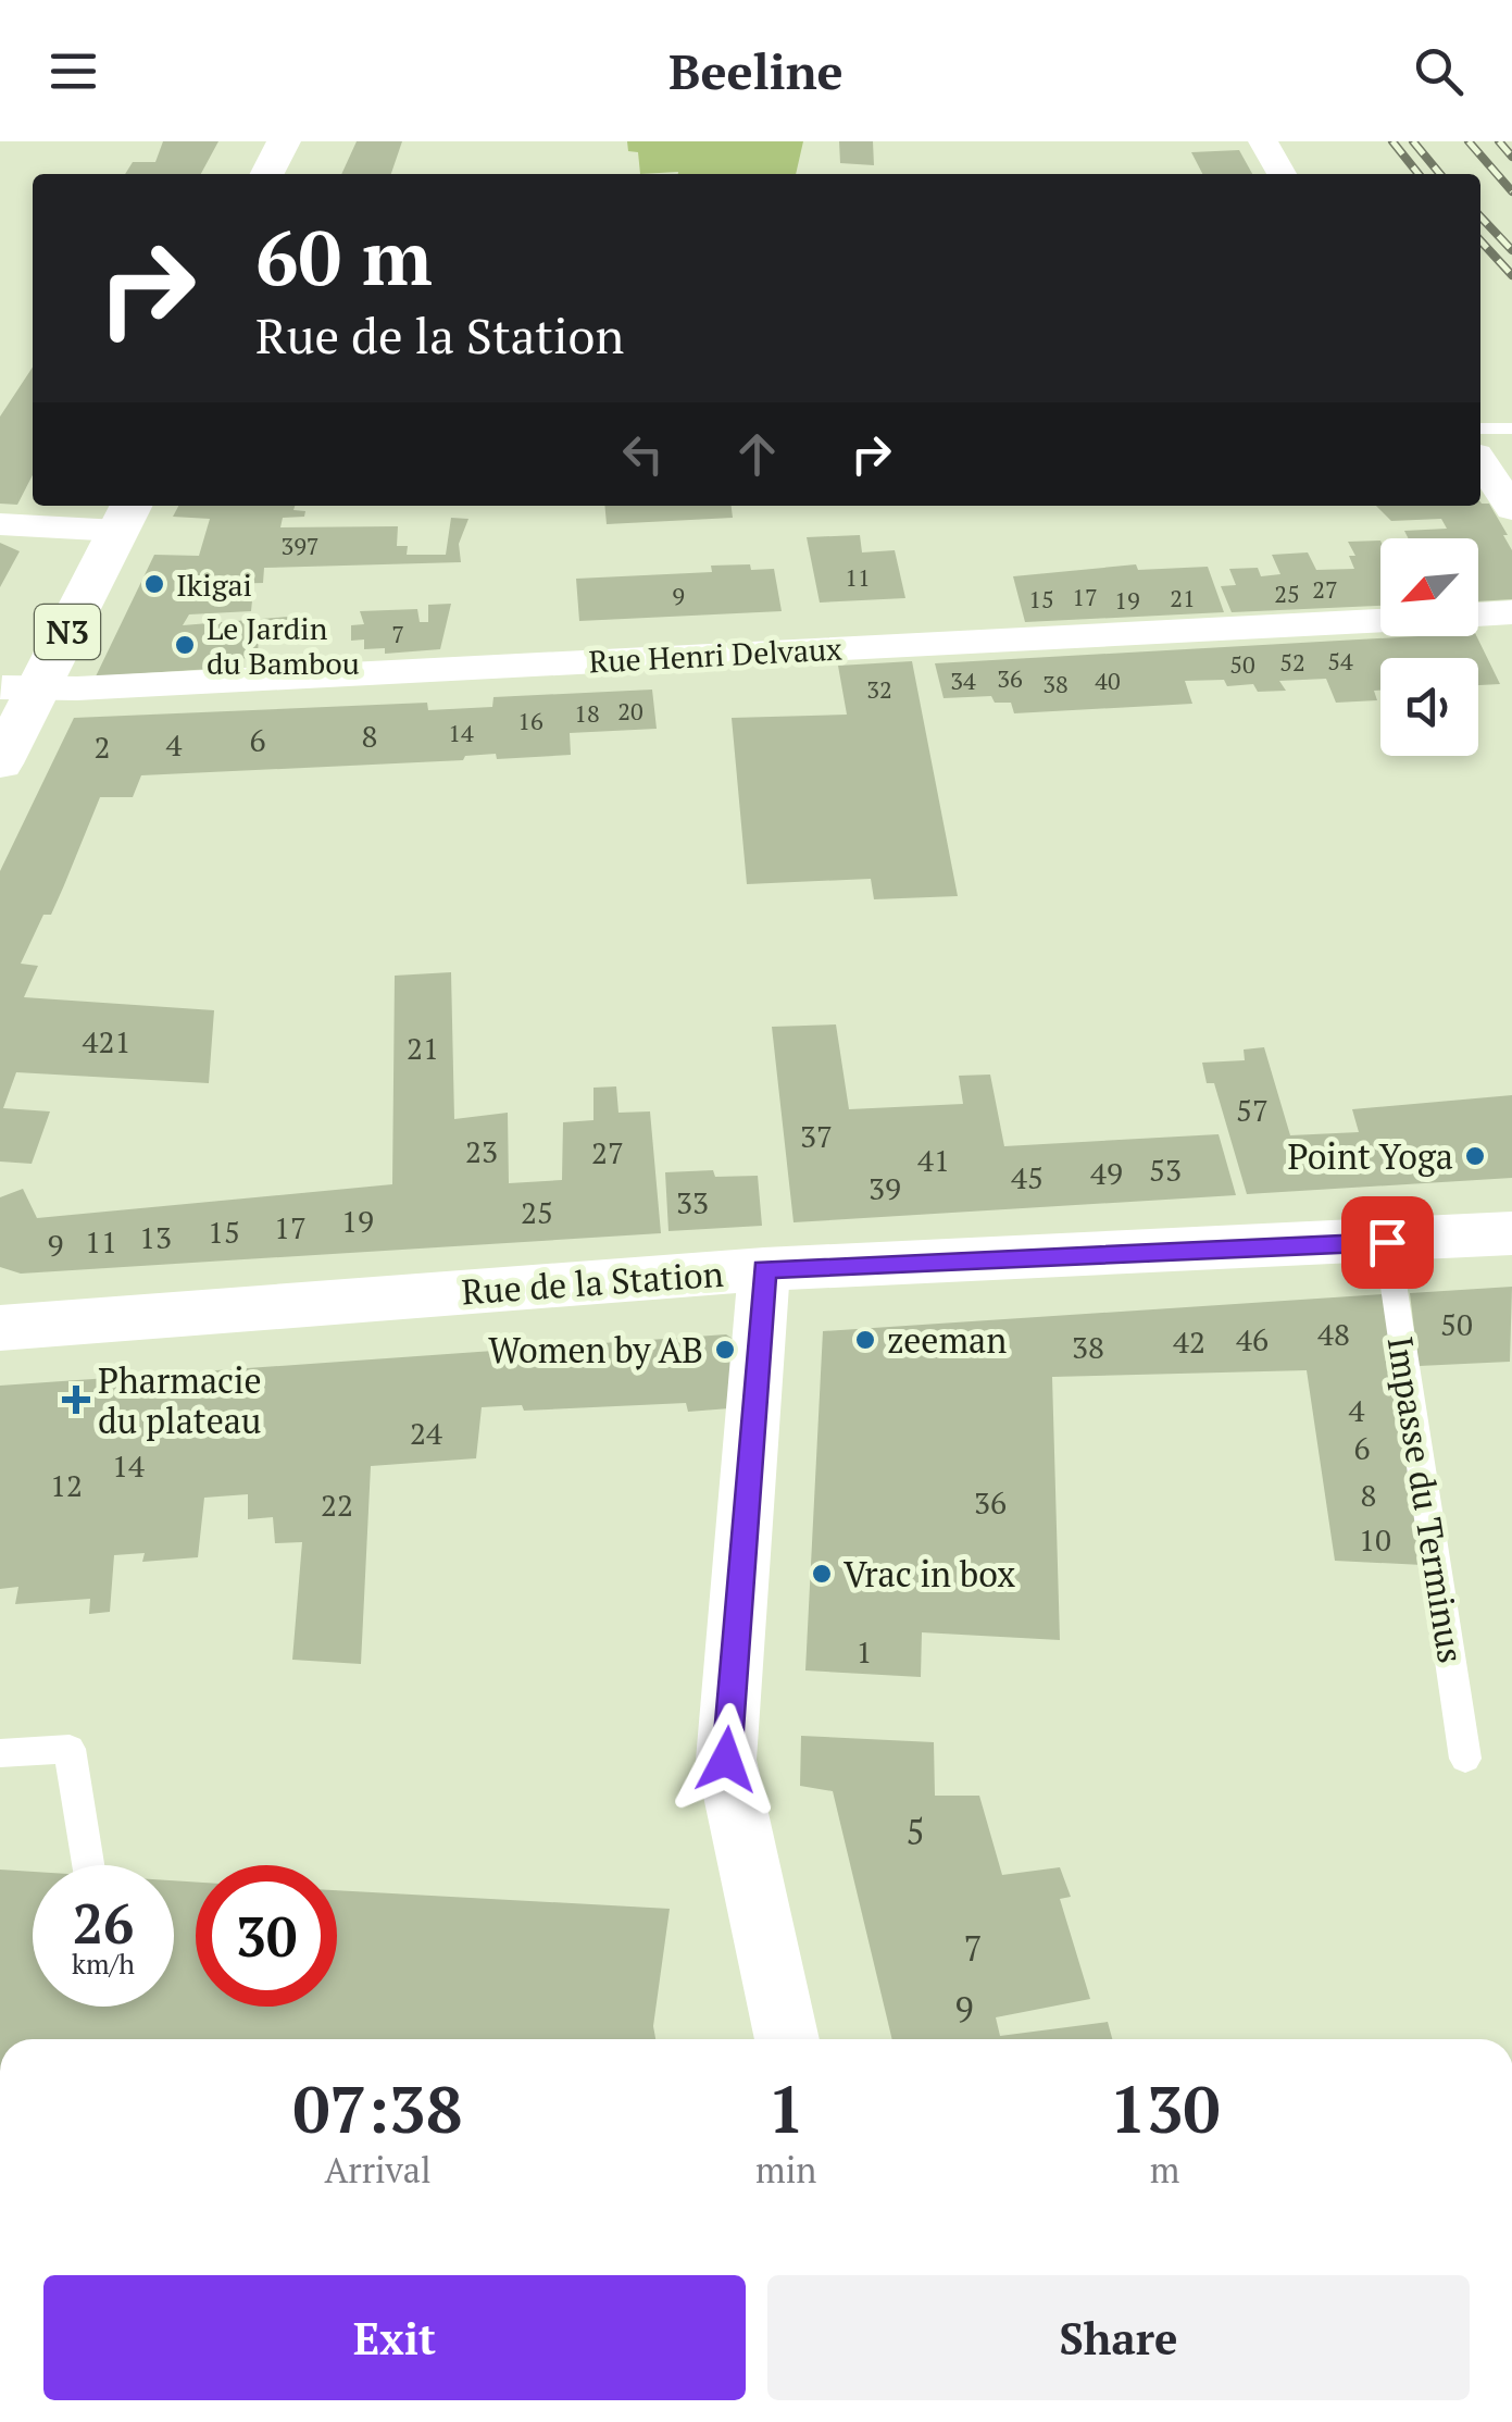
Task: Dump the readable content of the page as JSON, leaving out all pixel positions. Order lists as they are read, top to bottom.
{
  "streets": {
    "street": ["N3", "Rue Henri Delvaux", "Rue de la Station"],
    "lane": ["Impasse du Terminus"]
  },
  "crossings": [
    ["N3", "Rue Henri Delvaux"],
    ["Rue de la Station", "Impasse du Terminus"]
  ],
  "places": {
    "other": [
      "Ikigai",
      "Le Jardin du Bambou",
      "Point Yoga",
      "zeeman",
      "Women by AB",
      "Vrac in box"
    ],
    "health": ["Pharmacie du plateau"]
  },
  "house_numbers": [
    "397",
    "11",
    "27",
    "25",
    "9",
    "17",
    "21",
    "15",
    "19",
    "7",
    "54",
    "52",
    "50",
    "36",
    "34",
    "40",
    "38",
    "32",
    "20",
    "18",
    "16",
    "14",
    "8",
    "6",
    "4",
    "2",
    "421",
    "21",
    "57",
    "37",
    "23",
    "27",
    "41",
    "53",
    "49",
    "45",
    "39",
    "33",
    "25",
    "19",
    "17",
    "15",
    "13",
    "11",
    "9",
    "50",
    "48",
    "46",
    "42",
    "38",
    "4",
    "24",
    "6",
    "14",
    "12",
    "8",
    "36",
    "22",
    "10",
    "1",
    "5",
    "7",
    "9"
  ],
  "north": "bottom left",
  "page": {
    "header": "Beeline",
    "turn": ["60 m", "Rue de la Station"],
    "speed": "26 km/h",
    "limit": "30",
    "eta": [
      "07:38",
      "Arrival",
      "1",
      "min",
      "130",
      "m"
    ],
    "buttons": ["Exit", "Share"]
  }
}
